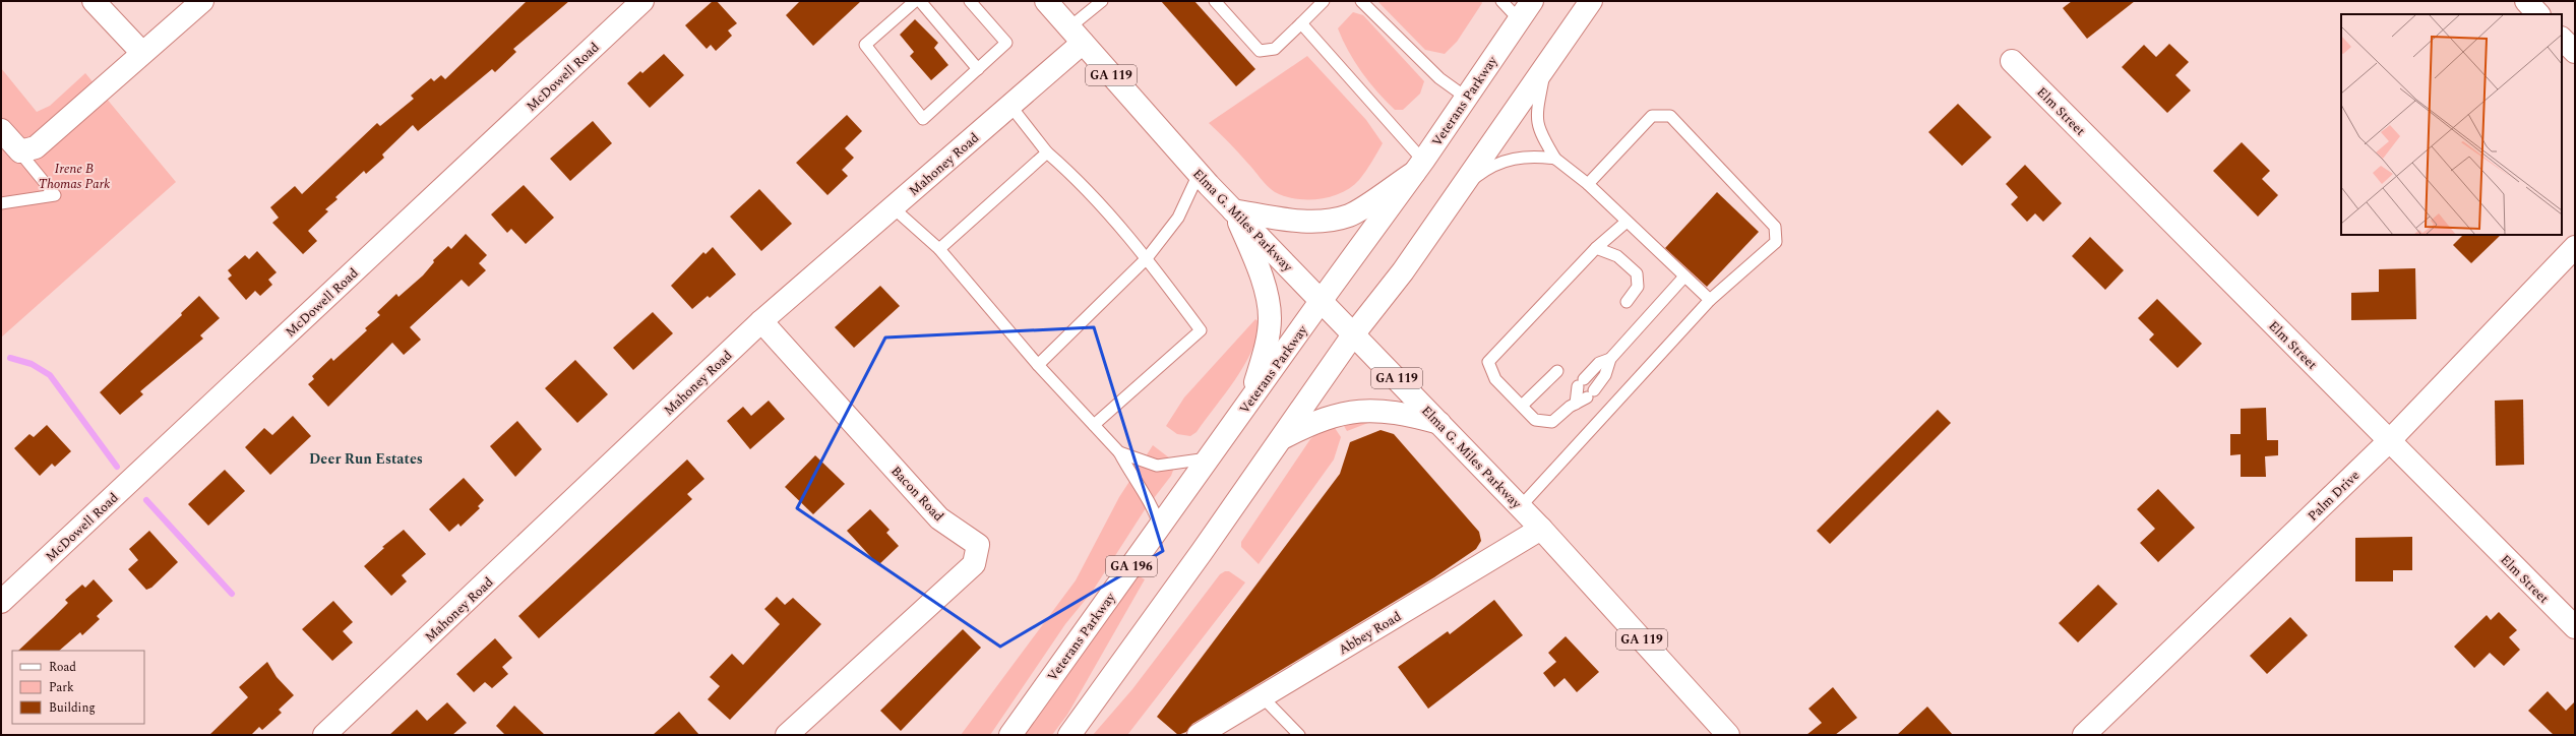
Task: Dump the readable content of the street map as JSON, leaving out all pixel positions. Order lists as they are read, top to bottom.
{
  "streets": {
    "street": [
      "GA 119",
      "McDowell Road",
      "Veterans Parkway",
      "Elm Street",
      "Mahoney Road",
      "Elma G. Miles Parkway",
      "Bacon Road",
      "Palm Drive",
      "GA 196",
      "Abbey Road"
    ]
  },
  "crossings": [
    ["GA 119", "Mahoney Road"],
    ["GA 119", "Elma G. Miles Parkway"],
    ["Veterans Parkway", "Elma G. Miles Parkway"],
    ["Veterans Parkway", "GA 196"],
    ["Elm Street", "Palm Drive"],
    ["Mahoney Road", "Elma G. Miles Parkway"],
    ["Mahoney Road", "Bacon Road"],
    ["Elma G. Miles Parkway", "GA 196"],
    ["Elma G. Miles Parkway", "Abbey Road"]
  ],
  "districts": ["Deer Run Estates"],
  "parks": ["Irene B Thomas Park"],
  "legend": ["Road", "Park", "Building"]
}
